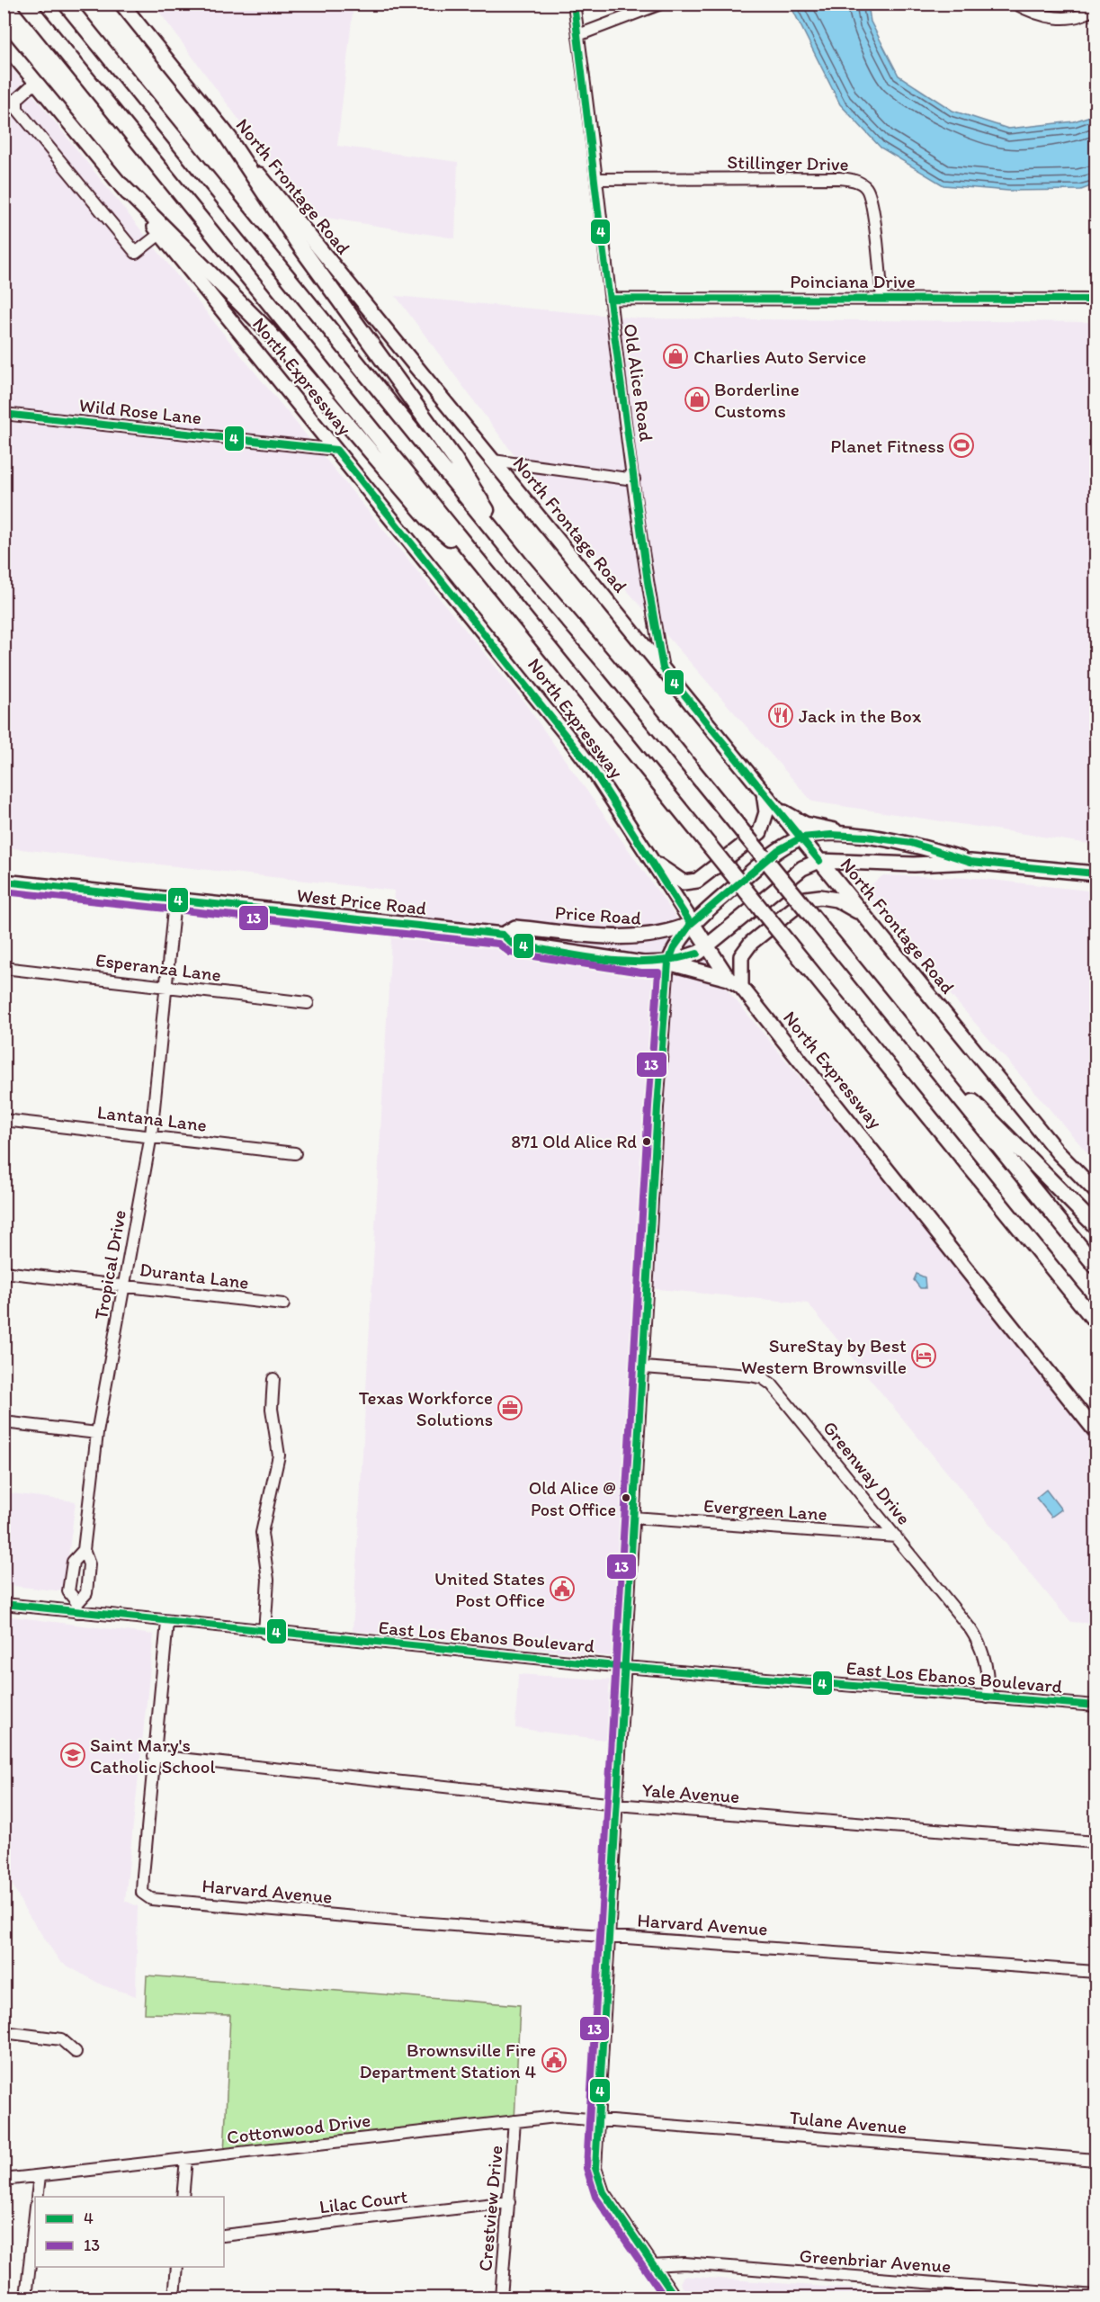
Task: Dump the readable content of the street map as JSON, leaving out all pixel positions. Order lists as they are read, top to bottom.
{
  "streets": {
    "highway": ["North Expressway"],
    "main road": ["North Frontage Road", "West Price Road", "Price Road"],
    "street": [
      "Stillinger Drive",
      "Poinciana Drive",
      "Old Alice Road",
      "Wild Rose Lane",
      "Esperanza Lane",
      "Lantana Lane",
      "Tropical Drive",
      "Duranta Lane",
      "Greenway Drive",
      "Evergreen Lane",
      "East Los Ebanos Boulevard",
      "Yale Avenue",
      "Harvard Avenue",
      "Tulane Avenue",
      "Cottonwood Drive",
      "Lilac Court",
      "Crestview Drive",
      "Greenbriar Avenue"
    ]
  },
  "crossings": [
    ["Stillinger Drive", "Poinciana Drive"],
    ["Stillinger Drive", "Old Alice Road"],
    ["North Frontage Road", "Old Alice Road"],
    ["North Frontage Road", "West Price Road"],
    ["Poinciana Drive", "Old Alice Road"],
    ["North Expressway", "Wild Rose Lane"],
    ["North Expressway", "West Price Road"],
    ["North Expressway", "Price Road"],
    ["West Price Road", "Price Road"],
    ["West Price Road", "Tropical Drive"],
    ["Esperanza Lane", "Tropical Drive"],
    ["Lantana Lane", "Tropical Drive"],
    ["Tropical Drive", "Duranta Lane"],
    ["Tropical Drive", "East Los Ebanos Boulevard"],
    ["Greenway Drive", "Evergreen Lane"],
    ["Greenway Drive", "East Los Ebanos Boulevard"],
    ["Yale Avenue", "Harvard Avenue"],
    ["Tulane Avenue", "Cottonwood Drive"],
    ["Cottonwood Drive", "Crestview Drive"],
    ["Lilac Court", "Crestview Drive"]
  ],
  "places": {
    "shop": ["Charlies Auto Service", "Borderline Customs"],
    "sports": ["Planet Fitness"],
    "restaurant": ["Jack in the Box"],
    "other": ["871 Old Alice Rd", "Old Alice @ Post Office"],
    "hotel": ["SureStay by Best Western Brownsville"],
    "office": ["Texas Workforce Solutions"],
    "public building": ["United States Post Office", "Brownsville Fire Department Station 4"],
    "school or university": ["Saint Mary's Catholic School"]
  },
  "lines": ["transit line 4", "transit line 13"],
  "legend": ["4", "13"]
}
